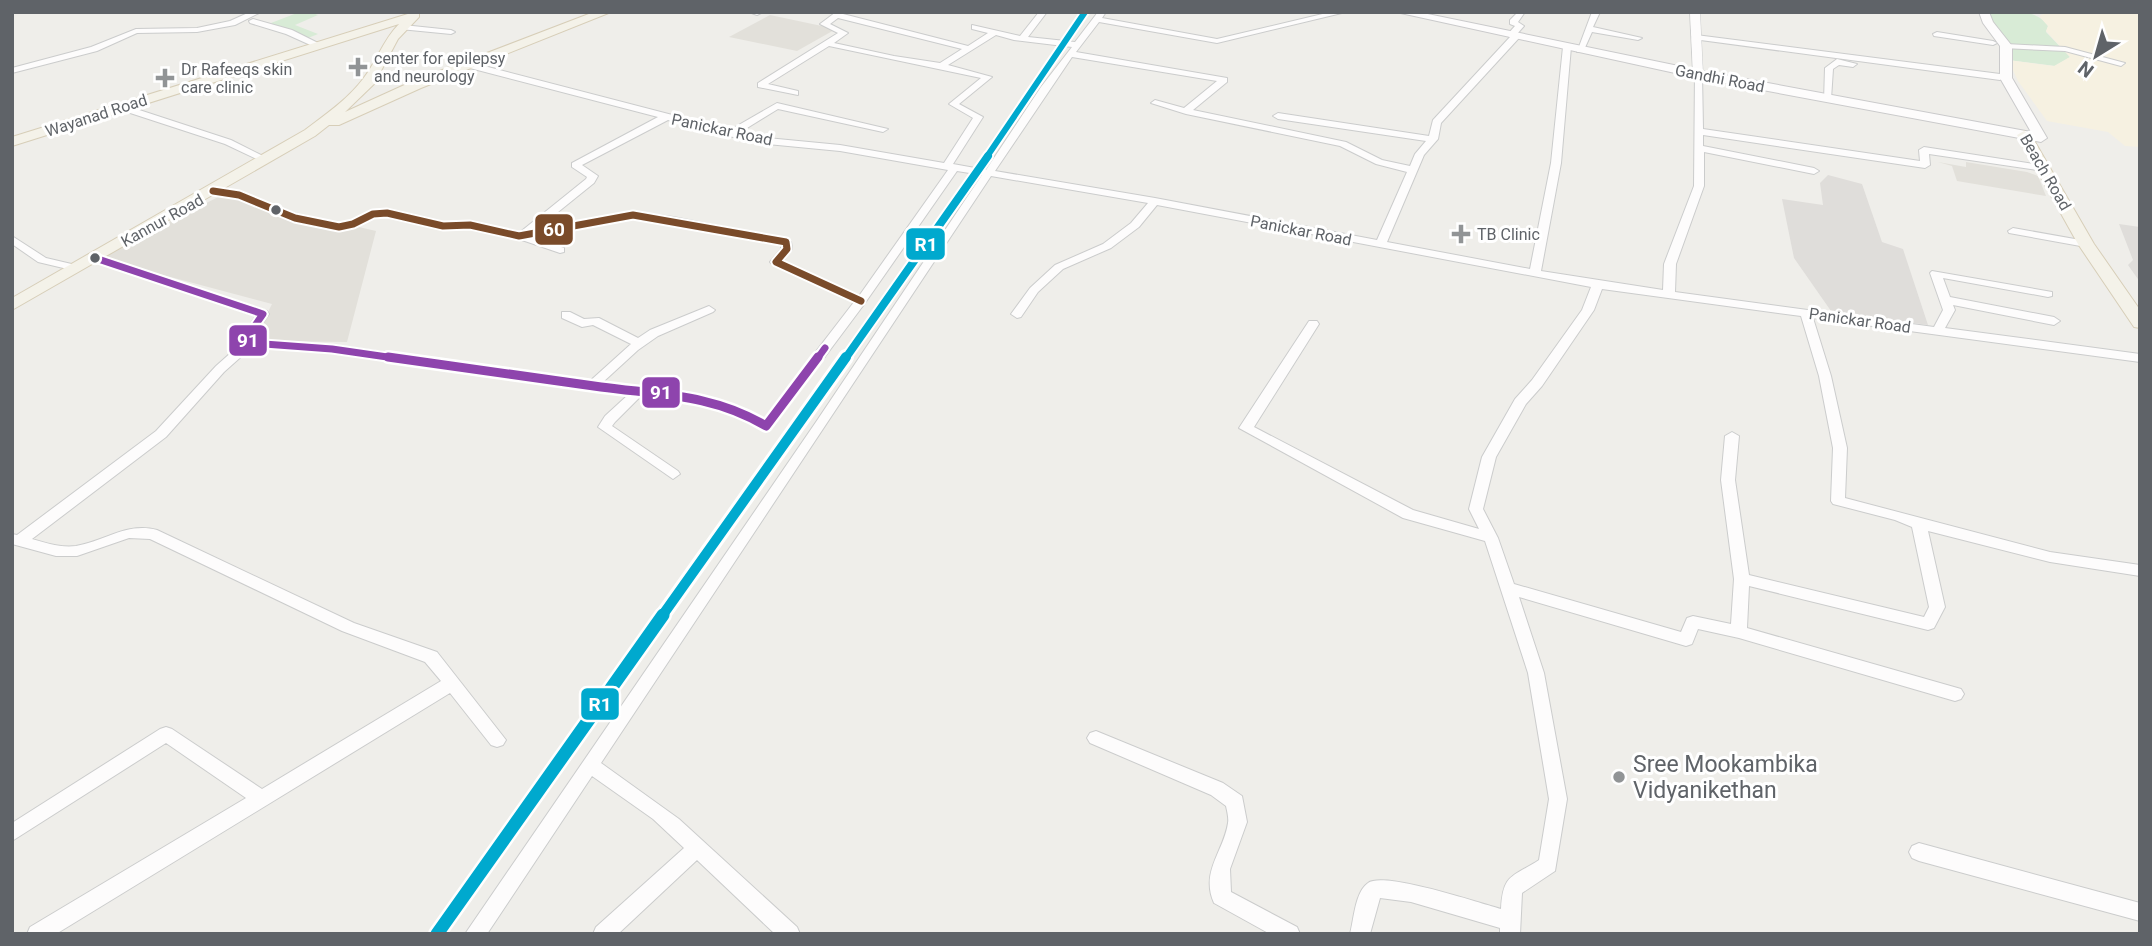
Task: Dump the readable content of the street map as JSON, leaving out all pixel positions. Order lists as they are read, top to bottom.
{
  "streets": {
    "main road": [
      "Gandhi Road",
      "Wayanad Road",
      "Beach Road",
      "Kannur Road"
    ],
    "street": ["Panickar Road"]
  },
  "crossings": [
    ["Gandhi Road", "Beach Road"]
  ],
  "places": {
    "health": ["center for epilepsy and neurology", "Dr Rafeeqs skin care clinic", "TB Clinic"],
    "other": ["Sree Mookambika Vidyanikethan"]
  },
  "lines": ["transit line R1", "transit line 60", "transit line 91"],
  "north": "bottom left"
}
